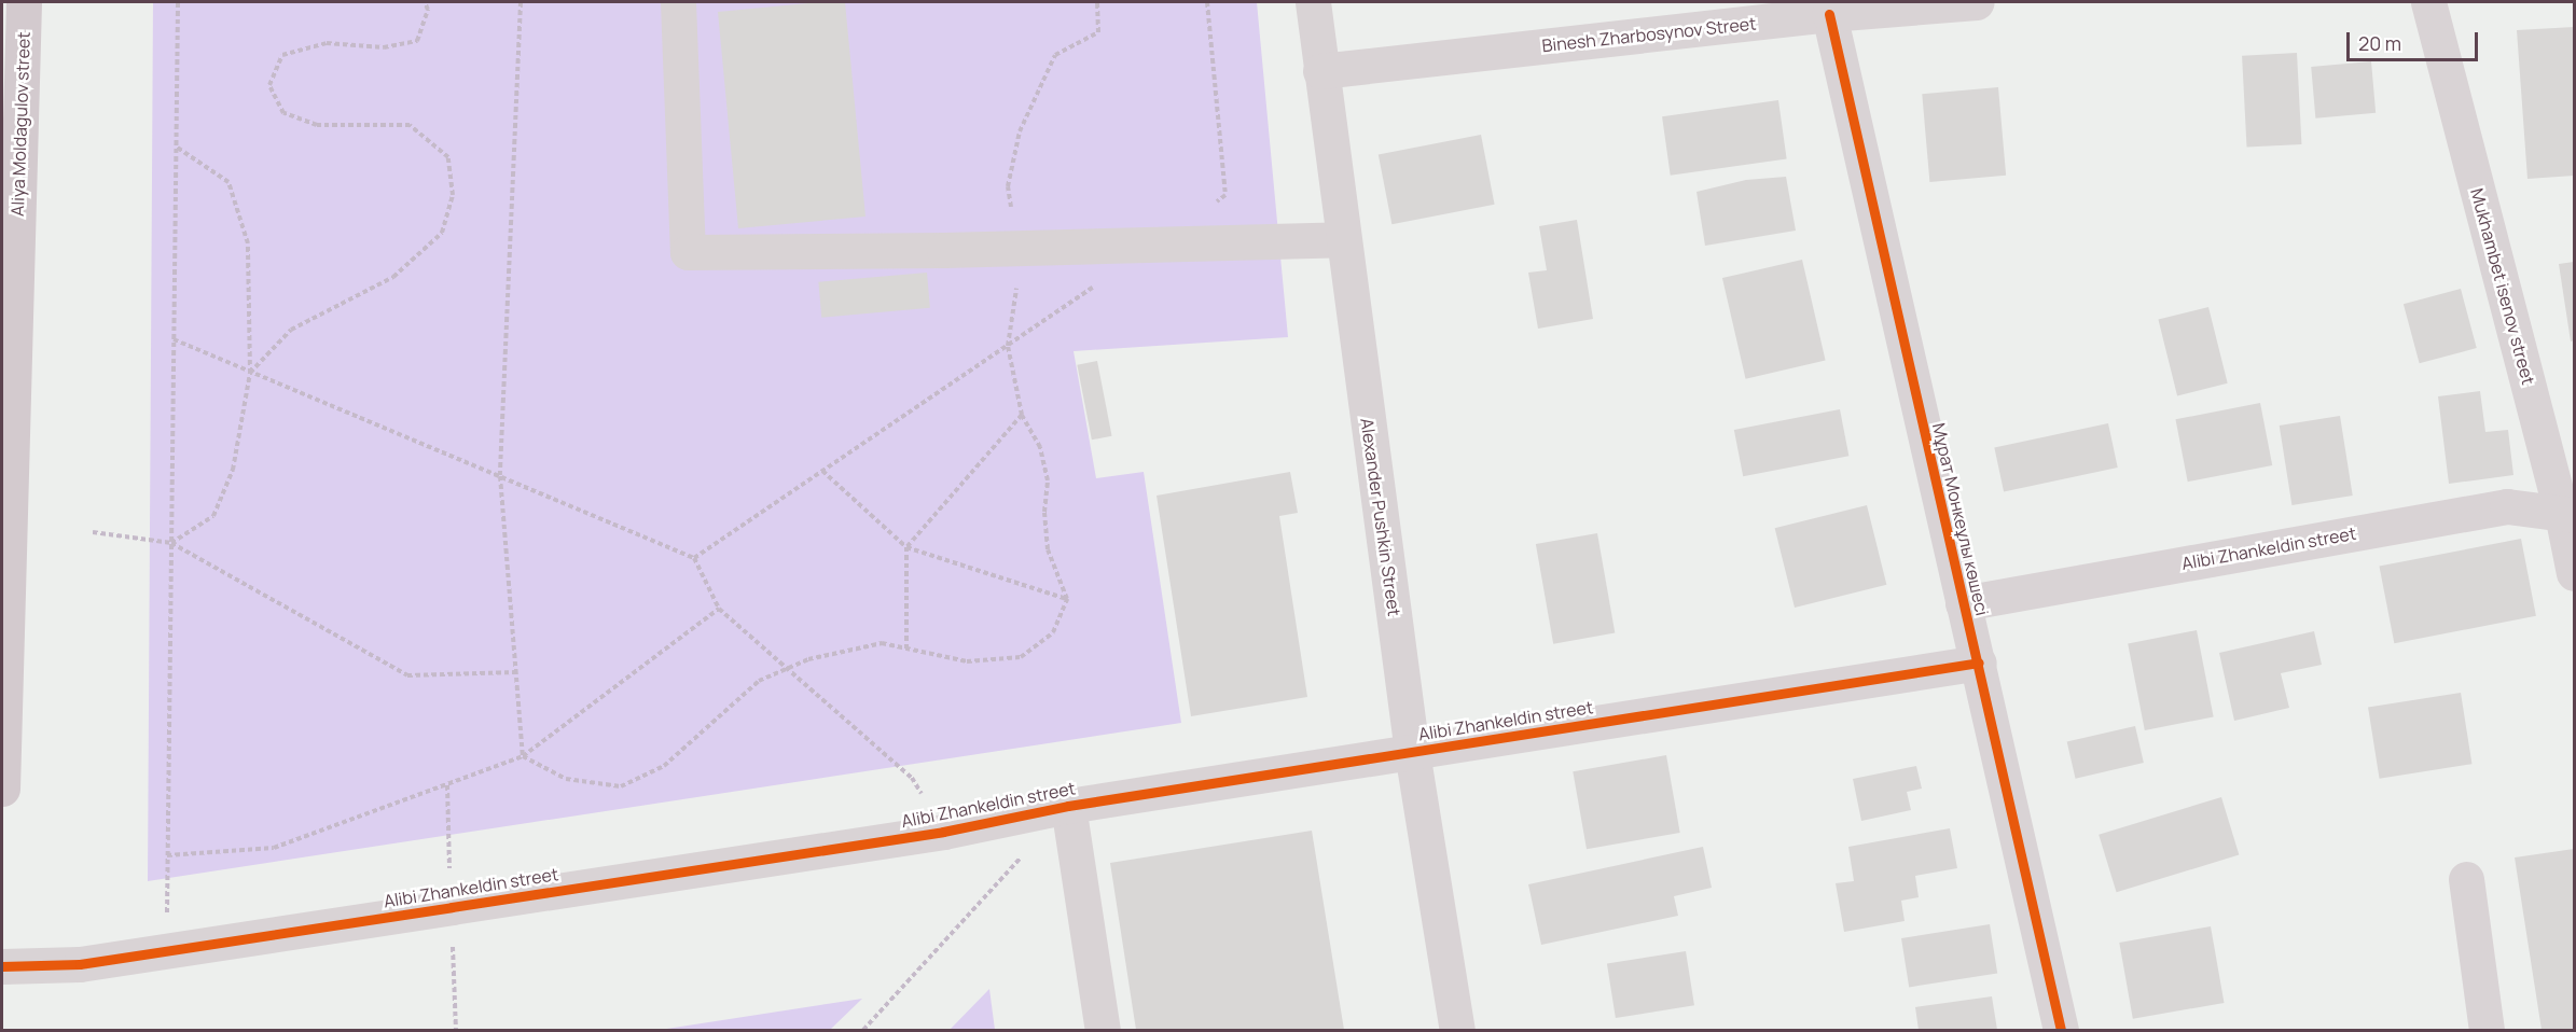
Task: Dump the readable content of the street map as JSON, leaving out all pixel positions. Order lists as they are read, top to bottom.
{
  "streets": {
    "main road": ["Aliya Moldagulov street"],
    "street": [
      "Binesh Zharbosynov Street",
      "Mukhambet isenov street",
      "Alexander Pushkin Street",
      "Мұрат Монкеұлы көшесі",
      "Alibi Zhankeldin street"
    ]
  },
  "crossings": [
    ["Binesh Zharbosynov Street", "Alexander Pushkin Street"],
    ["Binesh Zharbosynov Street", "Мұрат Монкеұлы көшесі"],
    ["Mukhambet isenov street", "Alibi Zhankeldin street"],
    ["Alexander Pushkin Street", "Alibi Zhankeldin street"],
    ["Мұрат Монкеұлы көшесі", "Alibi Zhankeldin street"]
  ],
  "scale_bar": "20 m"
}
